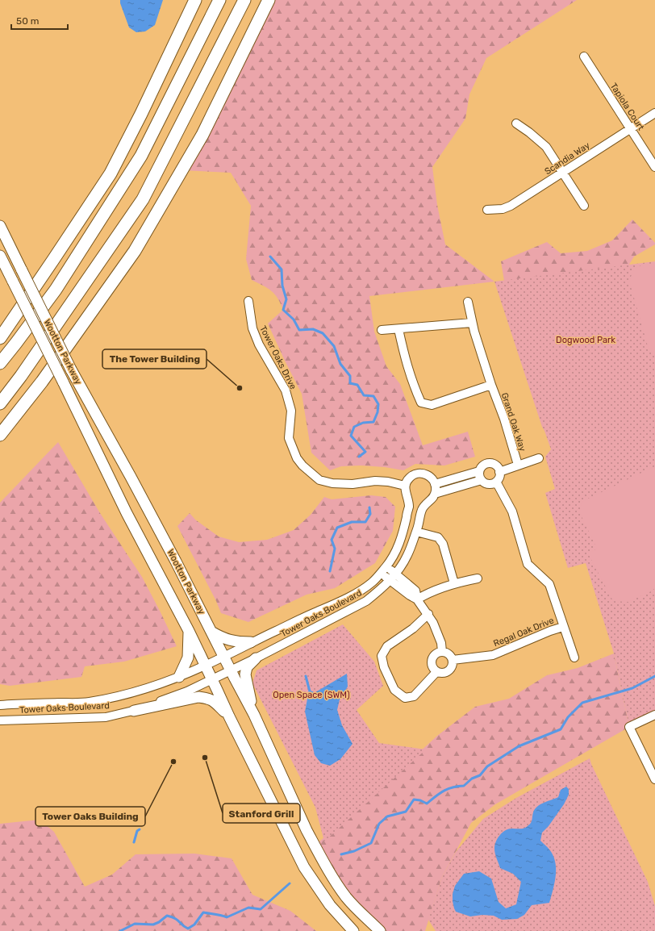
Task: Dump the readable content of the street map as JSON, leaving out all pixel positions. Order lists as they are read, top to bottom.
{
  "streets": {
    "main road": ["Wootton Parkway"],
    "street": [
      "Tapiola Court",
      "Scandia Way",
      "Tower Oaks Drive",
      "Grand Oak Way",
      "Tower Oaks Boulevard",
      "Regal Oak Drive"
    ]
  },
  "crossings": [
    ["Tapiola Court", "Scandia Way"],
    ["Wootton Parkway", "Tower Oaks Boulevard"],
    ["Tower Oaks Drive", "Tower Oaks Boulevard"],
    ["Grand Oak Way", "Regal Oak Drive"]
  ],
  "parks": ["Dogwood Park", "Open Space (SWM)"],
  "places": ["The Tower Building", "Stanford Grill", "Tower Oaks Building"],
  "scale_bar": "50 m"
}
